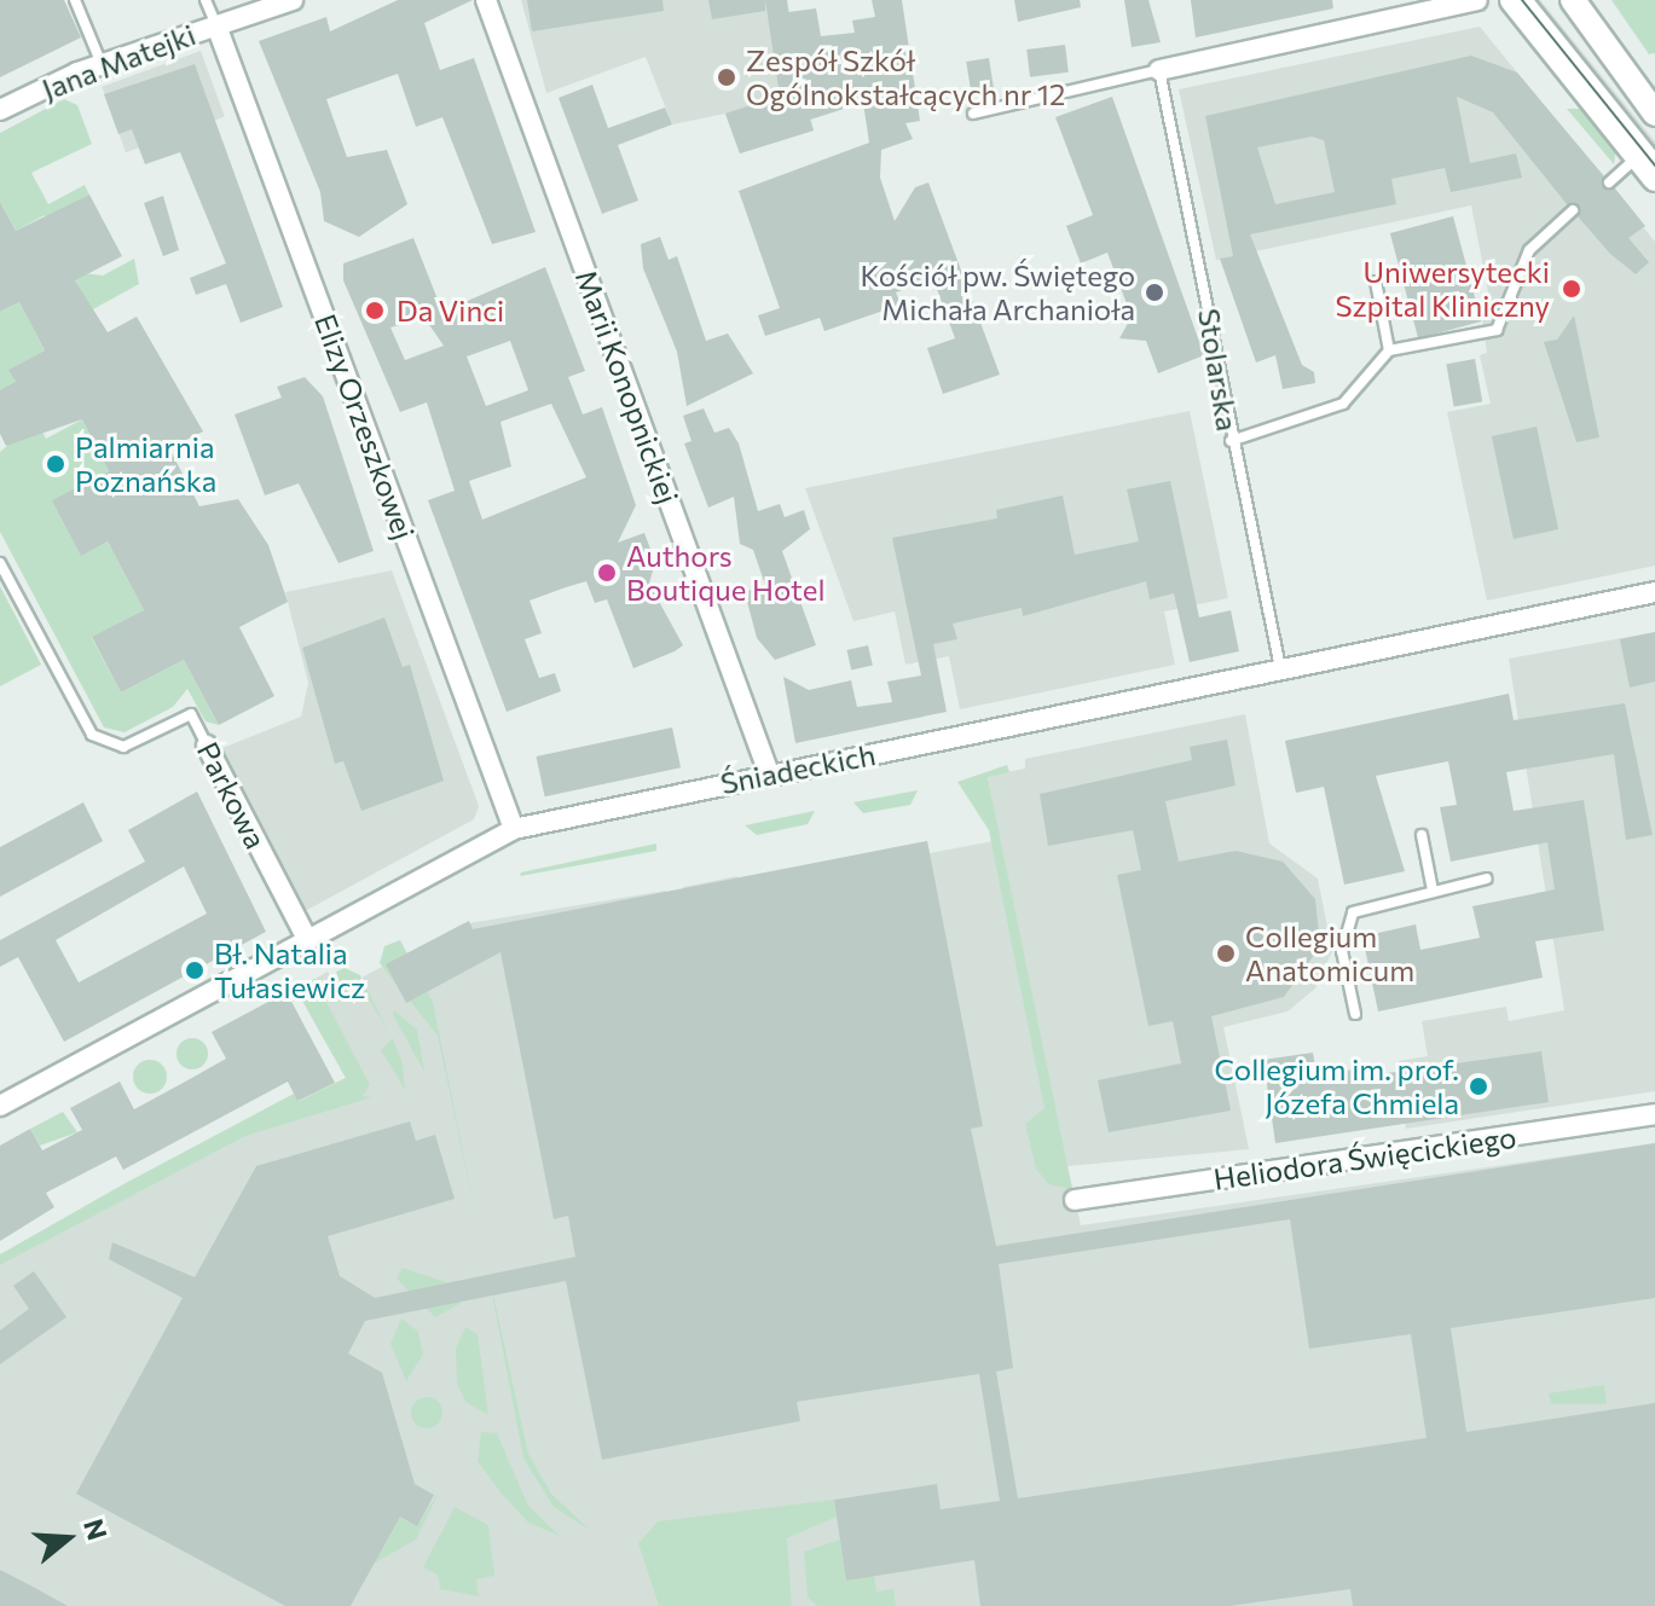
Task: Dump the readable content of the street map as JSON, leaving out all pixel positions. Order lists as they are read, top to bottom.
{
  "streets": {
    "street": [
      "Jana Matejki",
      "Marii Konopnickiej",
      "Elizy Orzeszkowej",
      "Śniadeckich",
      "Parkowa",
      "Heliodora Święcickiego"
    ],
    "lane": ["Stolarska"]
  },
  "crossings": [
    ["Jana Matejki", "Elizy Orzeszkowej"],
    ["Stolarska", "Śniadeckich"],
    ["Marii Konopnickiej", "Śniadeckich"],
    ["Elizy Orzeszkowej", "Śniadeckich"],
    ["Śniadeckich", "Parkowa"]
  ],
  "places": [
    "Zespół Szkół Ogólnokstałcących nr 12",
    "Uniwersytecki Szpital Kliniczny",
    "Kościół pw. Świętego Michała Archanioła",
    "Da Vinci",
    "Palmiarnia Poznańska",
    "Authors Boutique Hotel",
    "Collegium Anatomicum",
    "Bł. Natalia Tułasiewicz",
    "Collegium im. prof. Józefa Chmiela"
  ],
  "north": "right"
}
